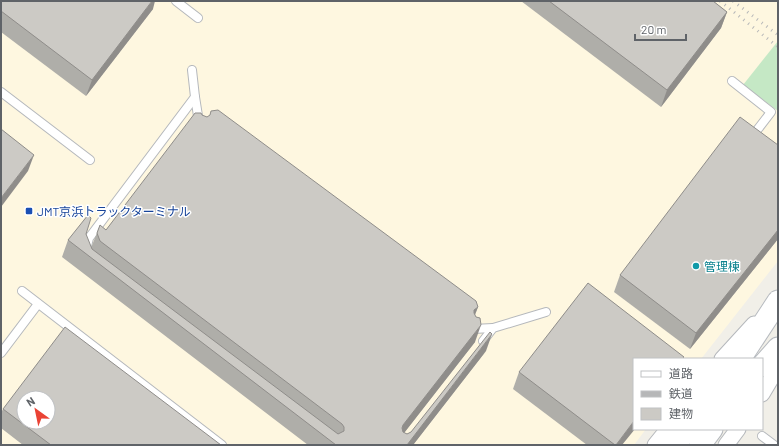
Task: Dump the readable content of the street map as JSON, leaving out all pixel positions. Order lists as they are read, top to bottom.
{
  "places": {
    "transit": ["JMT京浜トラックターミナル"],
    "other": ["管理棟"]
  },
  "legend": ["道路", "鉄道", "建物"],
  "scale_bar": "20 m",
  "north": "top left"
}
